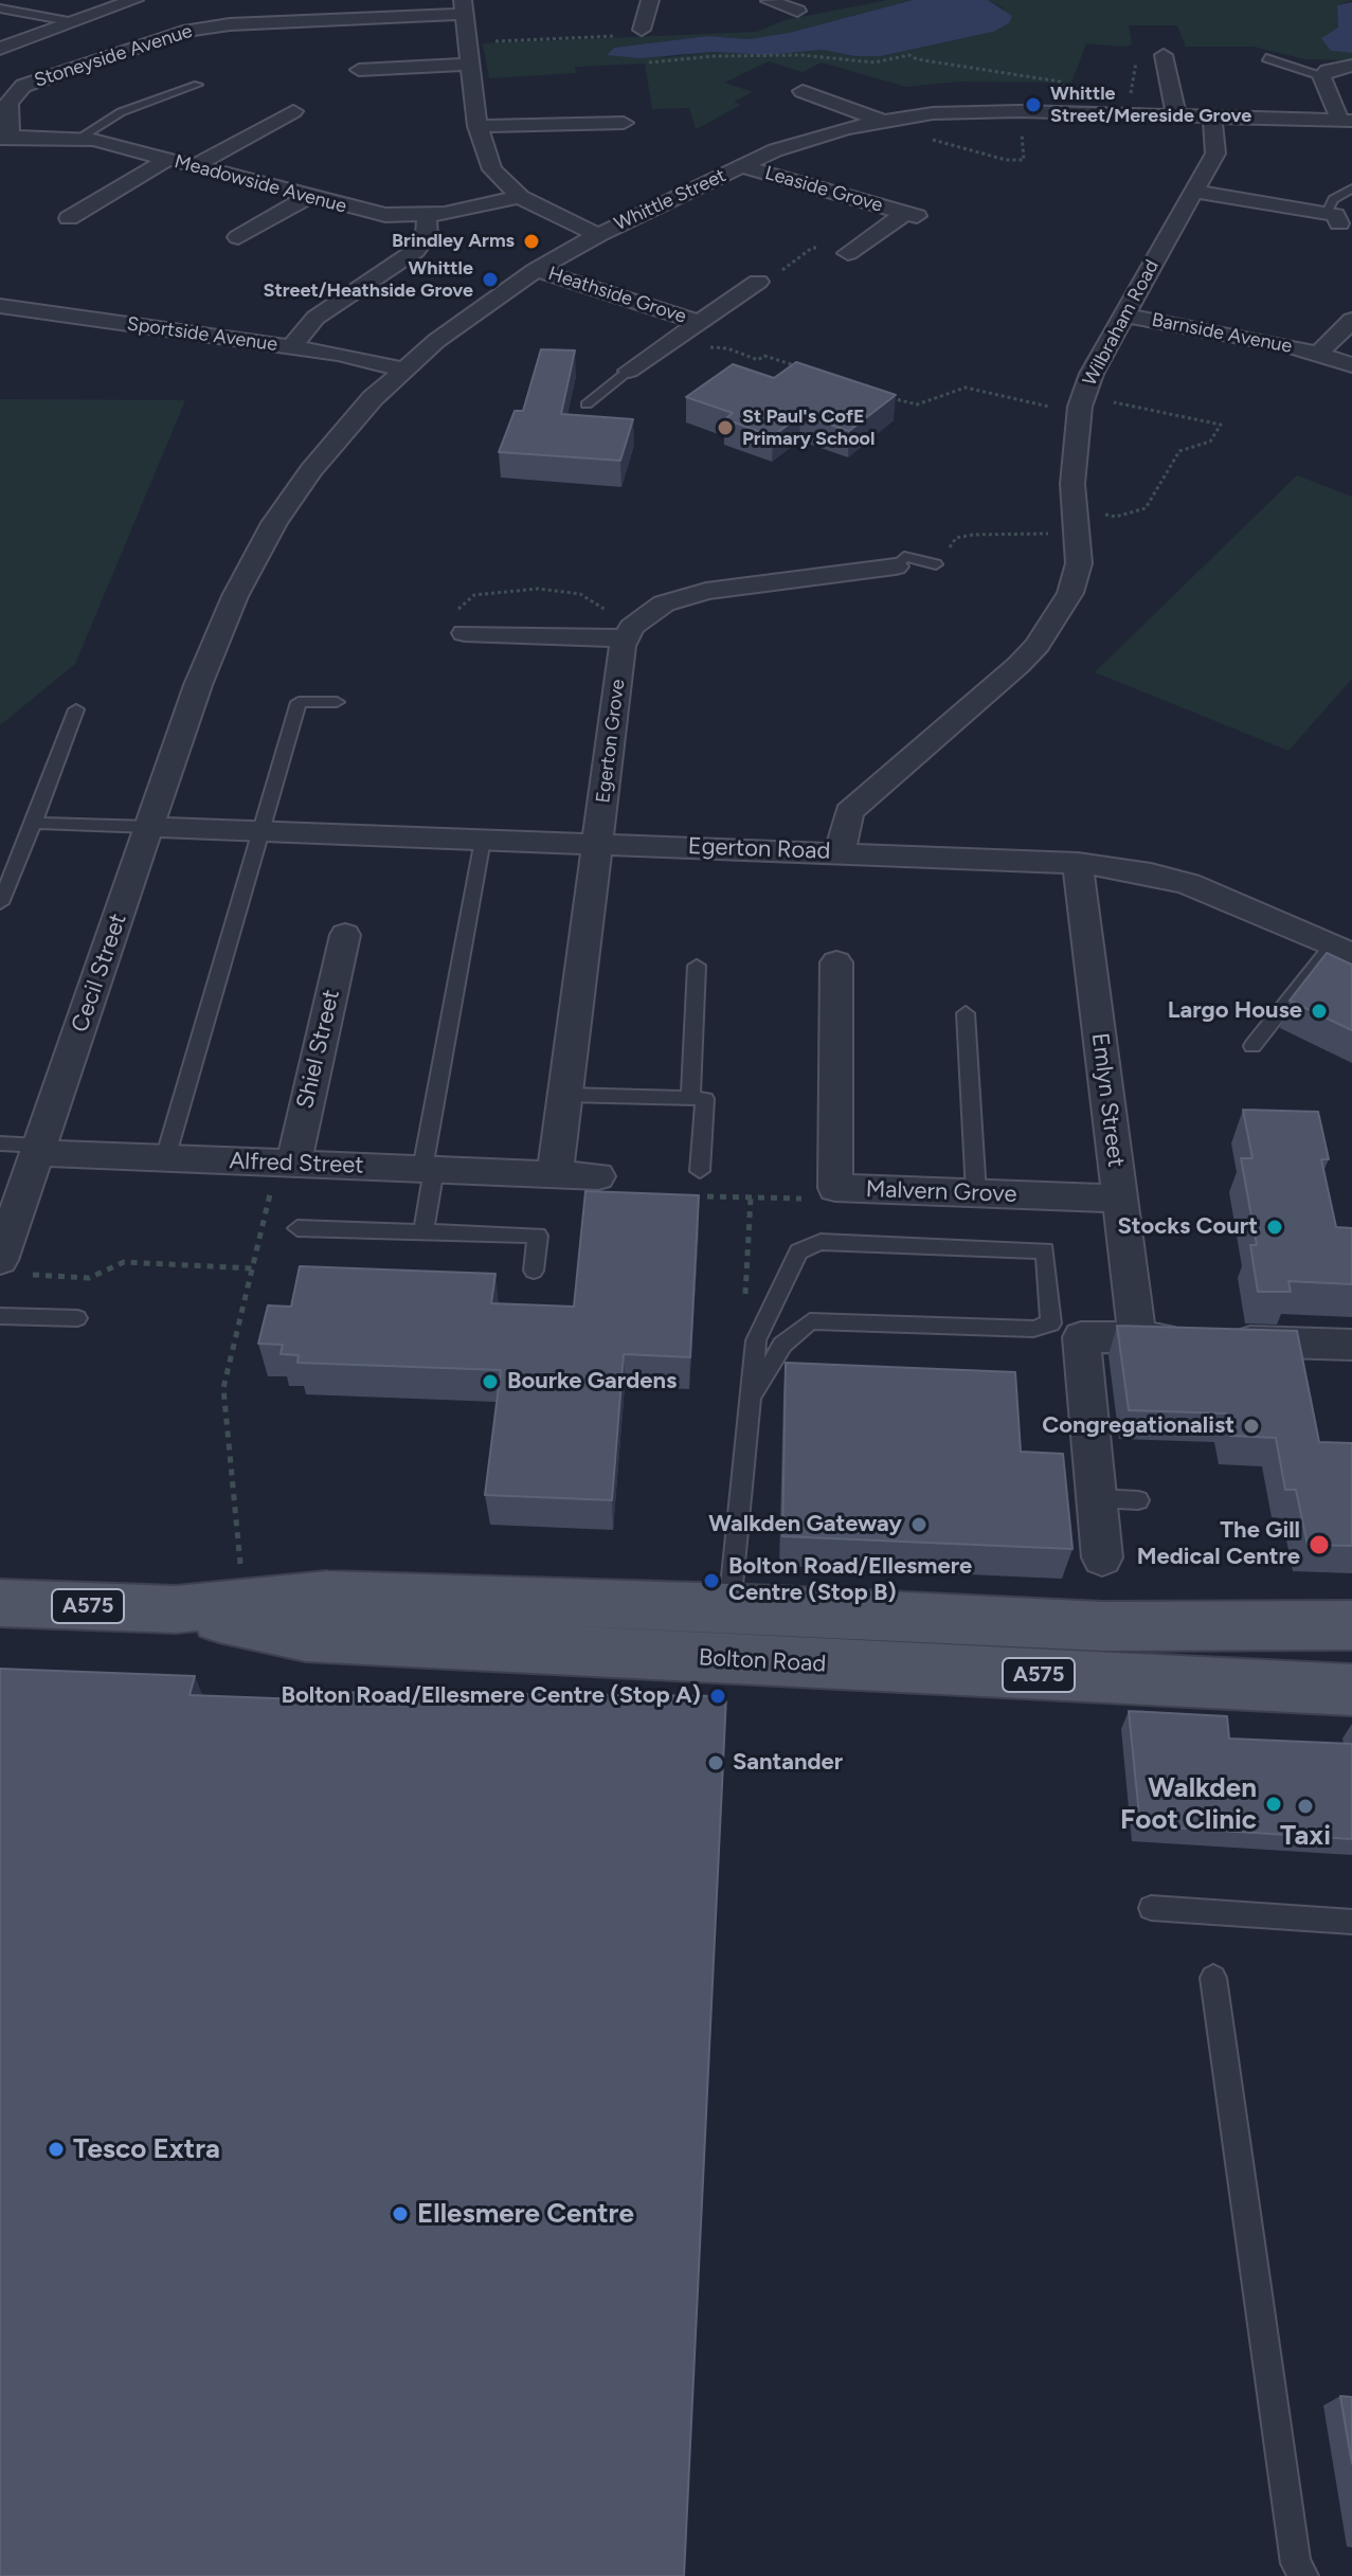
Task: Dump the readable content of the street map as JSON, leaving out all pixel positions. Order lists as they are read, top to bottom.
{
  "streets": {
    "main road": ["A575", "Bolton Road"],
    "street": [
      "Stoneyside Avenue",
      "Meadowside Avenue",
      "Leaside Grove",
      "Whittle Street",
      "Heathside Grove",
      "Wilbraham Road",
      "Barnside Avenue",
      "Sportside Avenue",
      "Egerton Grove",
      "Egerton Road",
      "Cecil Street",
      "Shiel Street",
      "Emlyn Street",
      "Alfred Street",
      "Malvern Grove"
    ]
  },
  "crossings": [
    ["Stoneyside Avenue", "Meadowside Avenue"],
    ["Leaside Grove", "Whittle Street"],
    ["Whittle Street", "Heathside Grove"],
    ["Whittle Street", "Wilbraham Road"],
    ["Whittle Street", "Sportside Avenue"],
    ["Whittle Street", "Cecil Street"],
    ["Wilbraham Road", "Barnside Avenue"],
    ["Wilbraham Road", "Egerton Road"],
    ["Egerton Grove", "Egerton Road"],
    ["Egerton Road", "Cecil Street"],
    ["Egerton Road", "Emlyn Street"],
    ["Cecil Street", "Alfred Street"],
    ["Shiel Street", "Alfred Street"],
    ["Emlyn Street", "Malvern Grove"]
  ],
  "places": [
    "Whittle Street/Mereside Grove",
    "Brindley Arms",
    "Whittle Street/Heathside Grove",
    "St Paul's CofE Primary School",
    "Largo House",
    "Stocks Court",
    "Bourke Gardens",
    "Congregationalist",
    "Walkden Gateway",
    "The Gill Medical Centre",
    "Bolton Road/Ellesmere Centre (Stop B)",
    "Bolton Road/Ellesmere Centre (Stop A)",
    "Santander",
    "Walkden Foot Clinic",
    "Taxi",
    "Tesco Extra",
    "Ellesmere Centre"
  ]
}
